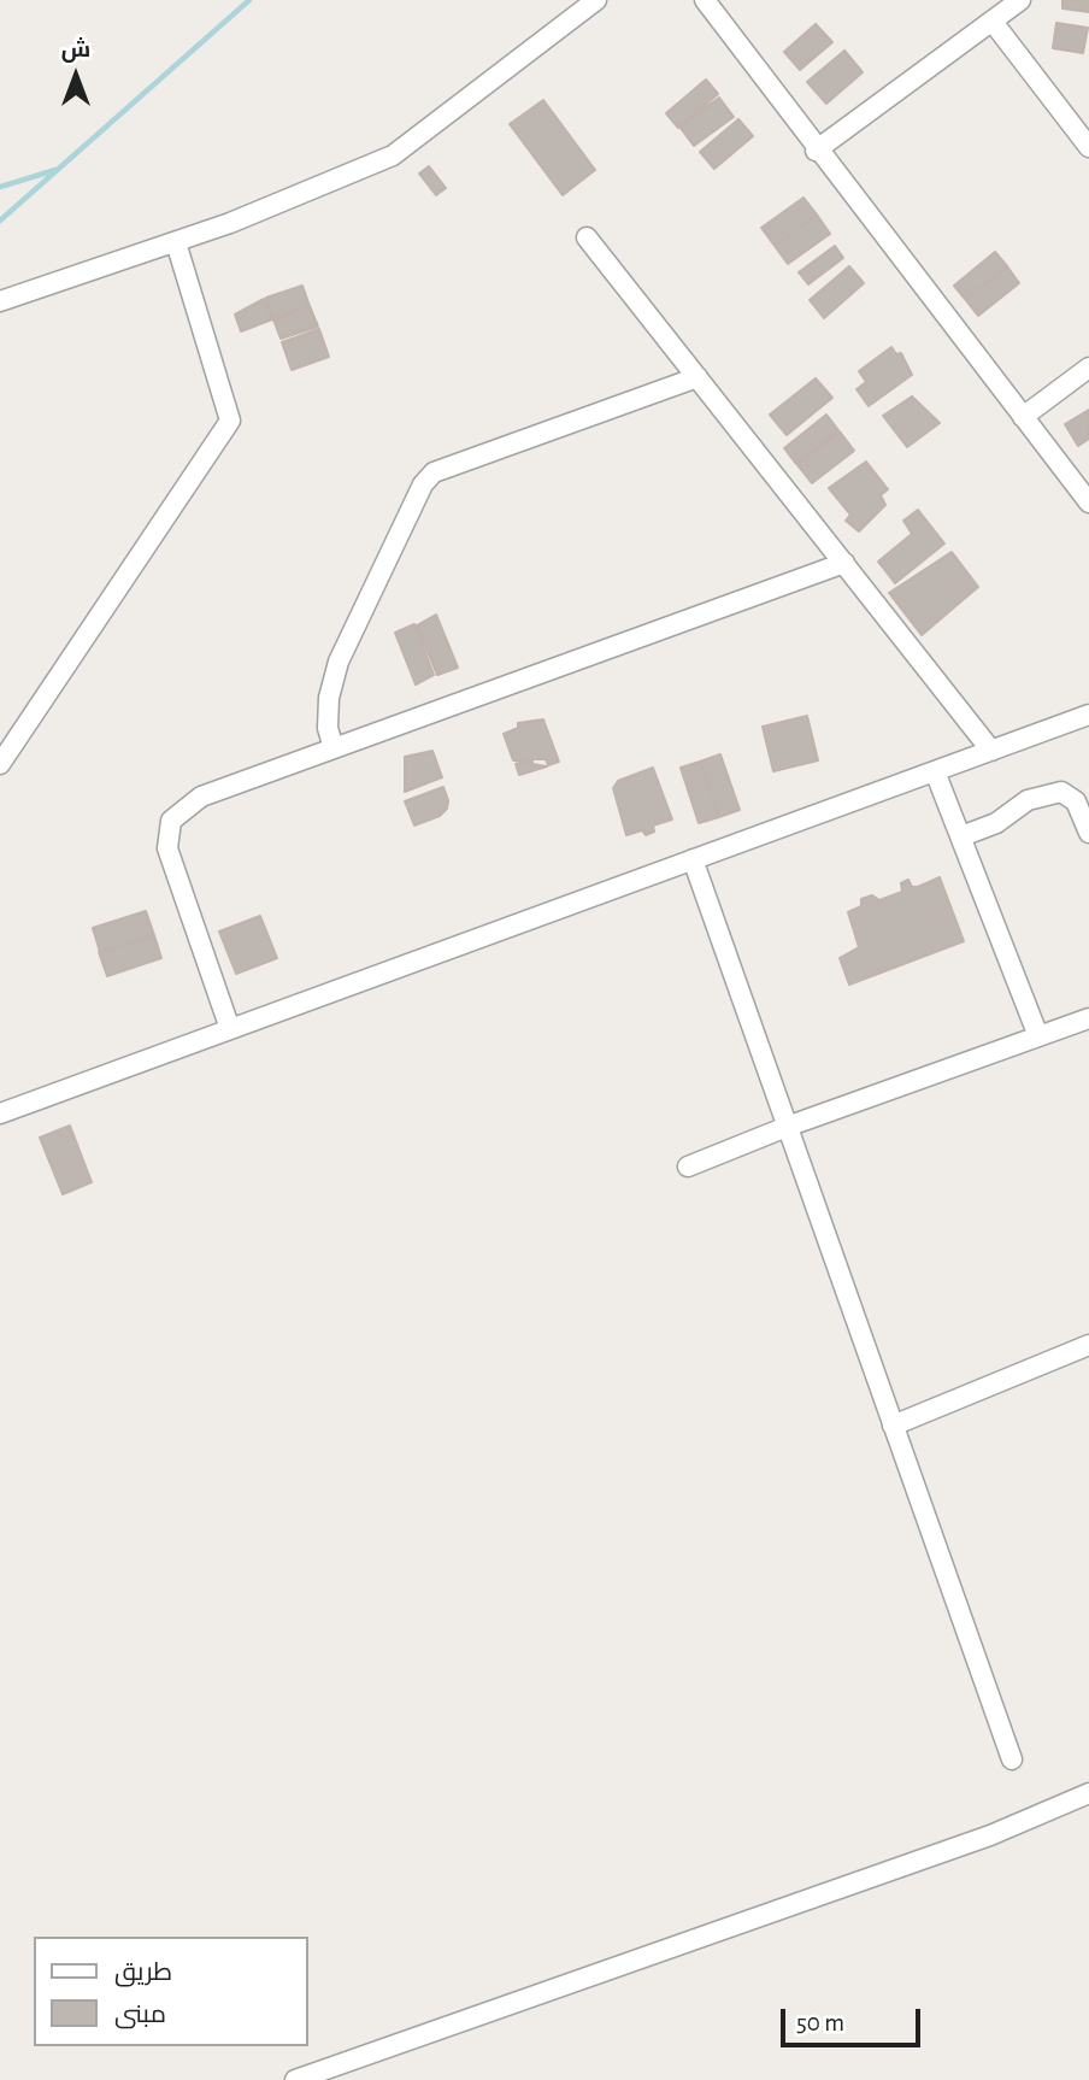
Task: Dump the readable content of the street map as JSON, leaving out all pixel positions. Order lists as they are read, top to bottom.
{
  "legend": ["طريق", "مبنى"],
  "scale_bar": "50 m",
  "north": "top"
}
